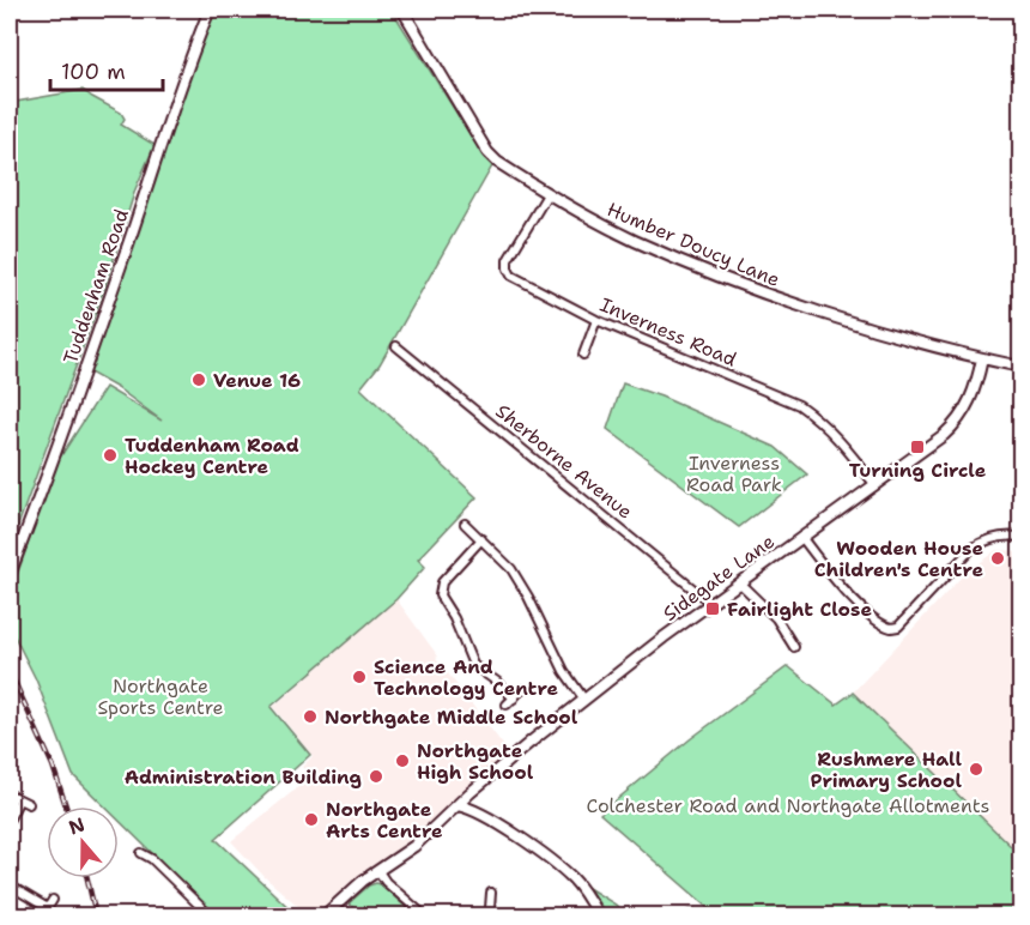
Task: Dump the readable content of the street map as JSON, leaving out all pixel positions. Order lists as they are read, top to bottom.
{
  "streets": {
    "street": [
      "Humber Doucy Lane",
      "Tuddenham Road",
      "Inverness Road",
      "Sherborne Avenue",
      "Sidegate Lane"
    ]
  },
  "crossings": [
    ["Humber Doucy Lane", "Inverness Road"],
    ["Humber Doucy Lane", "Sidegate Lane"],
    ["Inverness Road", "Sidegate Lane"],
    ["Sherborne Avenue", "Sidegate Lane"]
  ],
  "parks": ["Inverness Road Park", "Northgate Sports Centre", "Colchester Road and Northgate Allotments"],
  "places": {
    "other": [
      "Venue 16",
      "Tuddenham Road Hockey Centre",
      "Wooden House Children's Centre",
      "Science And Technology Centre",
      "Northgate Middle School",
      "Northgate High School",
      "Rushmere Hall Primary School",
      "Administration Building",
      "Northgate Arts Centre"
    ],
    "transit": ["Turning Circle", "Fairlight Close"]
  },
  "scale_bar": "100 m",
  "north": "top"
}
